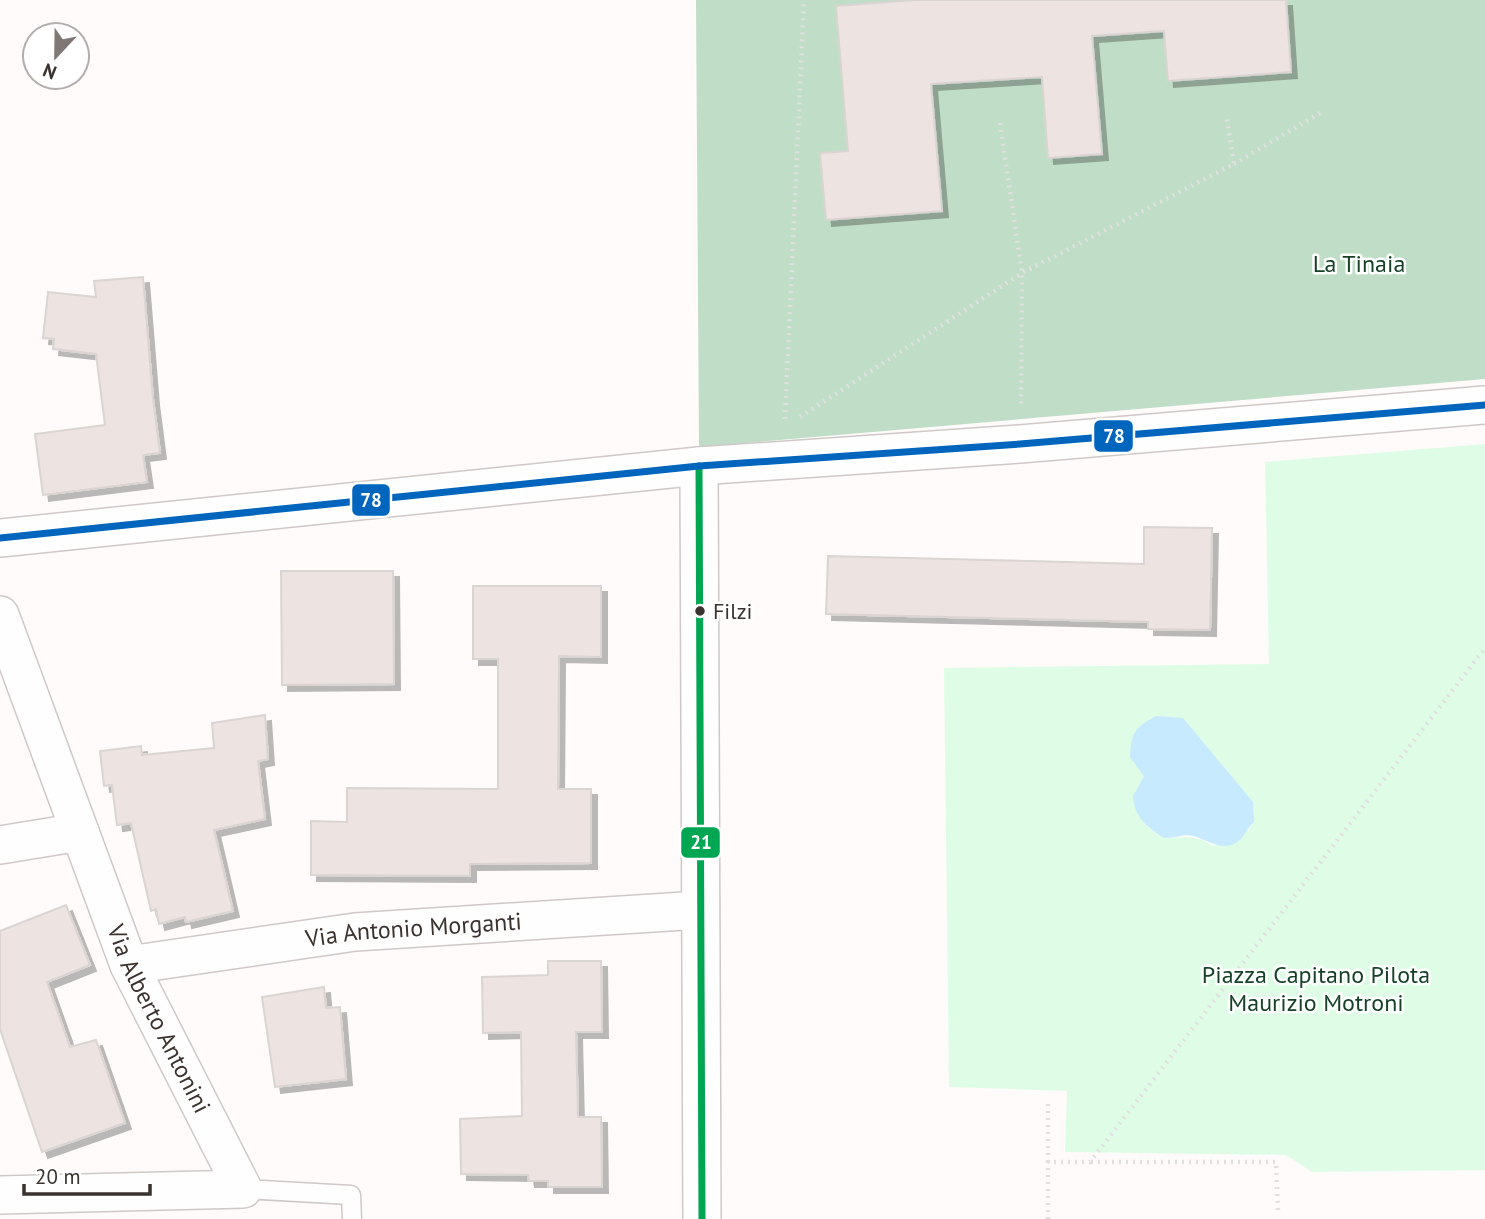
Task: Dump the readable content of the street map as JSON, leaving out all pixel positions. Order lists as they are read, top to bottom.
{
  "streets": {
    "street": ["Via Antonio Morganti", "Via Alberto Antonini"]
  },
  "crossings": [
    ["Via Antonio Morganti", "Via Alberto Antonini"]
  ],
  "parks": ["La Tinaia", "Piazza Capitano Pilota Maurizio Motroni"],
  "places": ["Filzi"],
  "lines": ["transit line 78", "transit line 21"],
  "scale_bar": "20 m",
  "north": "bottom"
}
